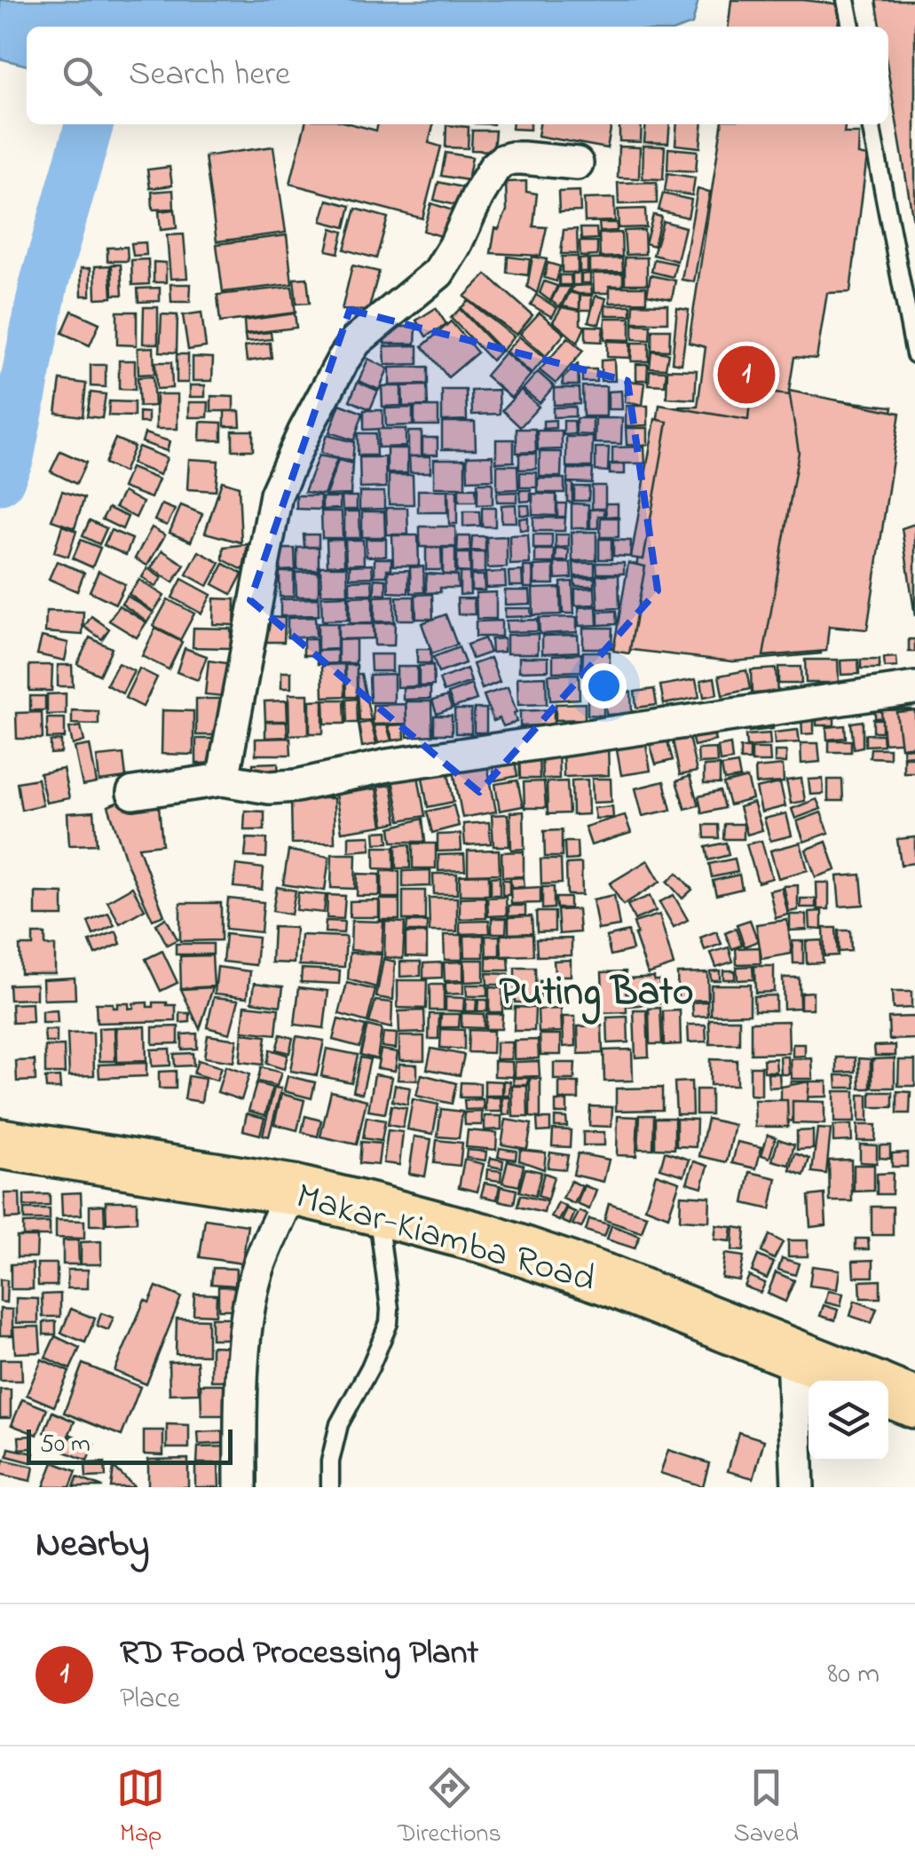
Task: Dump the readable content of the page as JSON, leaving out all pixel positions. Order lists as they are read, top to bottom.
{
  "streets": {
    "main road": ["Makar-Kiamba Road"]
  },
  "districts": ["Puting Bato"],
  "scale_bar": "50 m",
  "page": {
    "search": "Search here",
    "pins": "1",
    "scale": "50 m",
    "heading": "Nearby",
    "list": [
      {
        "mark": "1",
        "name": "RD Food Processing Plant",
        "note": "Place",
        "value": "80 m"
      }
    ],
    "nav": ["Map", "Directions", "Saved"]
  }
}
